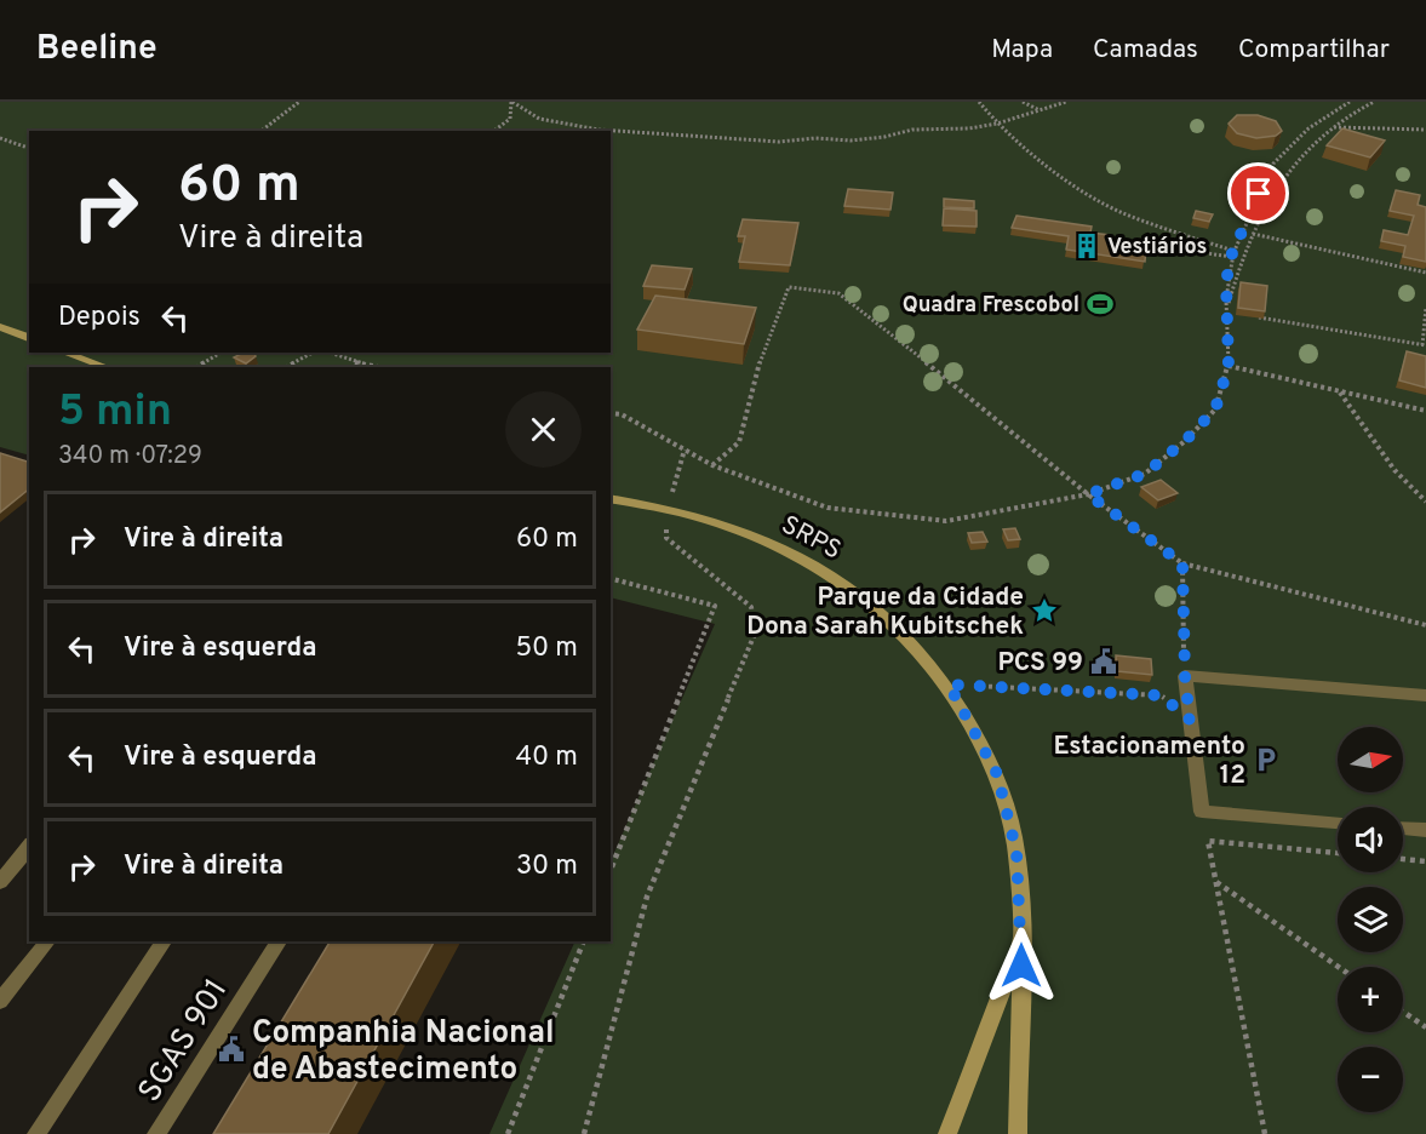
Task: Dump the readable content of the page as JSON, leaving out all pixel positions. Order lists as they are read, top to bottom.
{
  "streets": {
    "main road": ["SRPS"],
    "lane": ["SGAS 901"]
  },
  "places": {
    "building": ["Vestiários"],
    "sports": ["Quadra Frescobol"],
    "place": ["Parque da Cidade Dona Sarah Kubitschek"],
    "public building": ["PCS 99", "Companhia Nacional de Abastecimento"],
    "parking": ["Estacionamento 12"]
  },
  "north": "right",
  "page": {
    "header": "Beeline",
    "nav": ["Mapa", "Camadas", "Compartilhar"],
    "turn": ["60 m", "Vire à direita"],
    "then": "Depois",
    "heading": ["5 min", "340 m · 07:29"],
    "list": [
      {
        "name": "Vire à direita",
        "value": "60 m"
      },
      {
        "name": "Vire à esquerda",
        "value": "50 m"
      },
      {
        "name": "Vire à esquerda",
        "value": "40 m"
      },
      {
        "name": "Vire à direita",
        "value": "30 m"
      }
    ],
    "map_buttons": ["+", "−"]
  }
}
